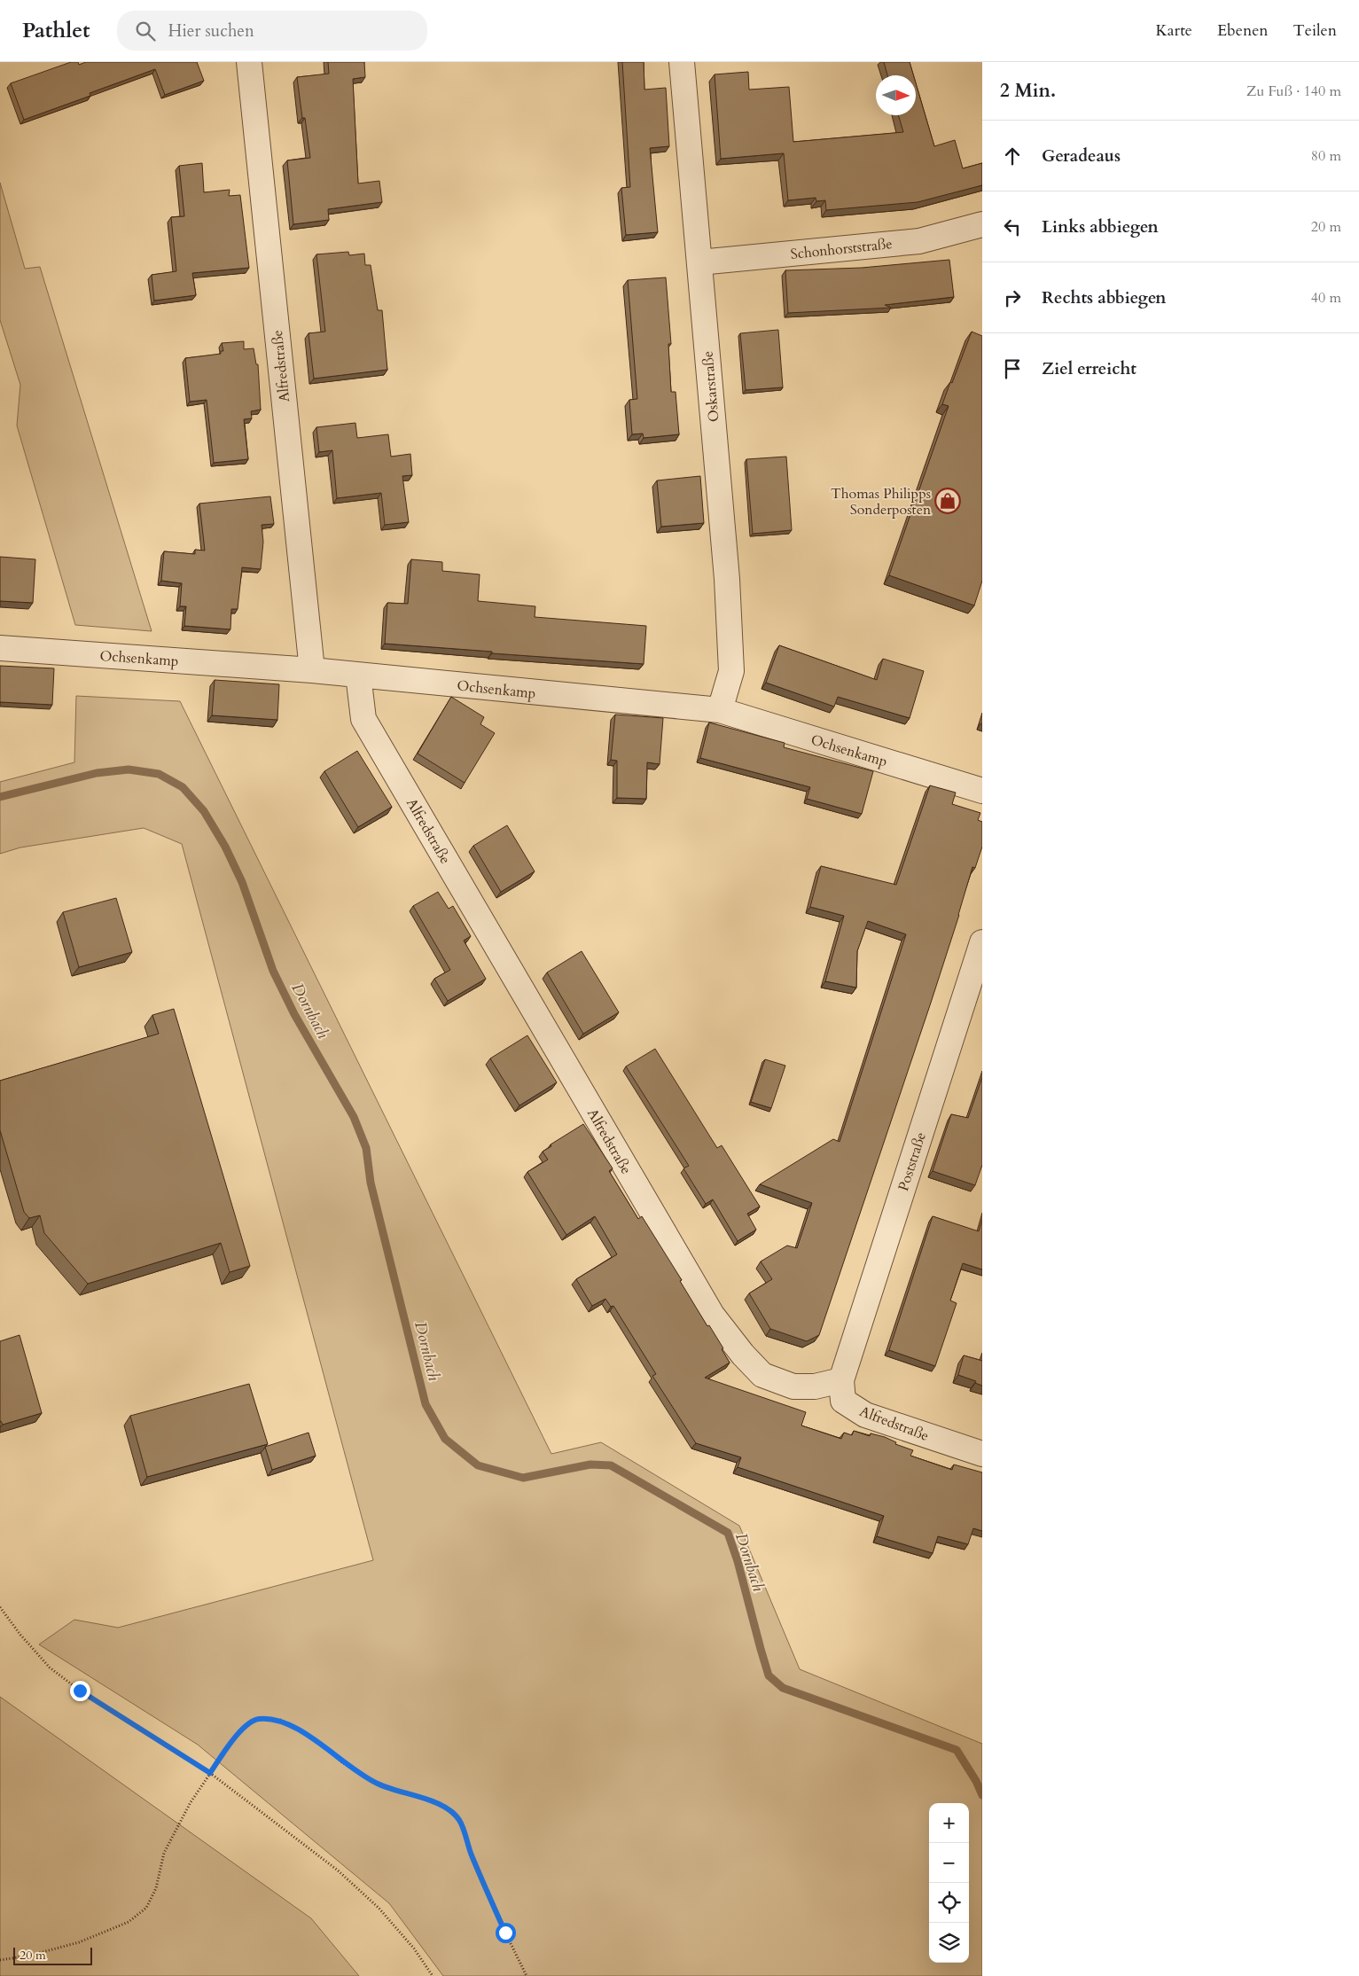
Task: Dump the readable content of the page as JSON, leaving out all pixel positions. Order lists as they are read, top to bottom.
{
  "streets": {
    "street": [
      "Schonhorststraße",
      "Alfredstraße",
      "Oskarstraße",
      "Ochsenkamp",
      "Poststraße"
    ]
  },
  "crossings": [
    ["Schonhorststraße", "Oskarstraße"],
    ["Alfredstraße", "Ochsenkamp"],
    ["Alfredstraße", "Poststraße"],
    ["Oskarstraße", "Ochsenkamp"]
  ],
  "water": ["Dornbach"],
  "places": {
    "shop": ["Thomas Philipps Sonderposten"]
  },
  "scale_bar": "20 m",
  "north": "right",
  "page": {
    "header": "Pathlet",
    "search": "Hier suchen",
    "nav": ["Karte", "Ebenen", "Teilen"],
    "heading": ["2 Min.", "Zu Fuß · 140 m"],
    "list": [
      ["Geradeaus", "80 m"],
      ["Links abbiegen", "20 m"],
      ["Rechts abbiegen", "40 m"],
      "Ziel erreicht"
    ],
    "map_buttons": ["+", "−"],
    "scale": "20 m"
  }
}
